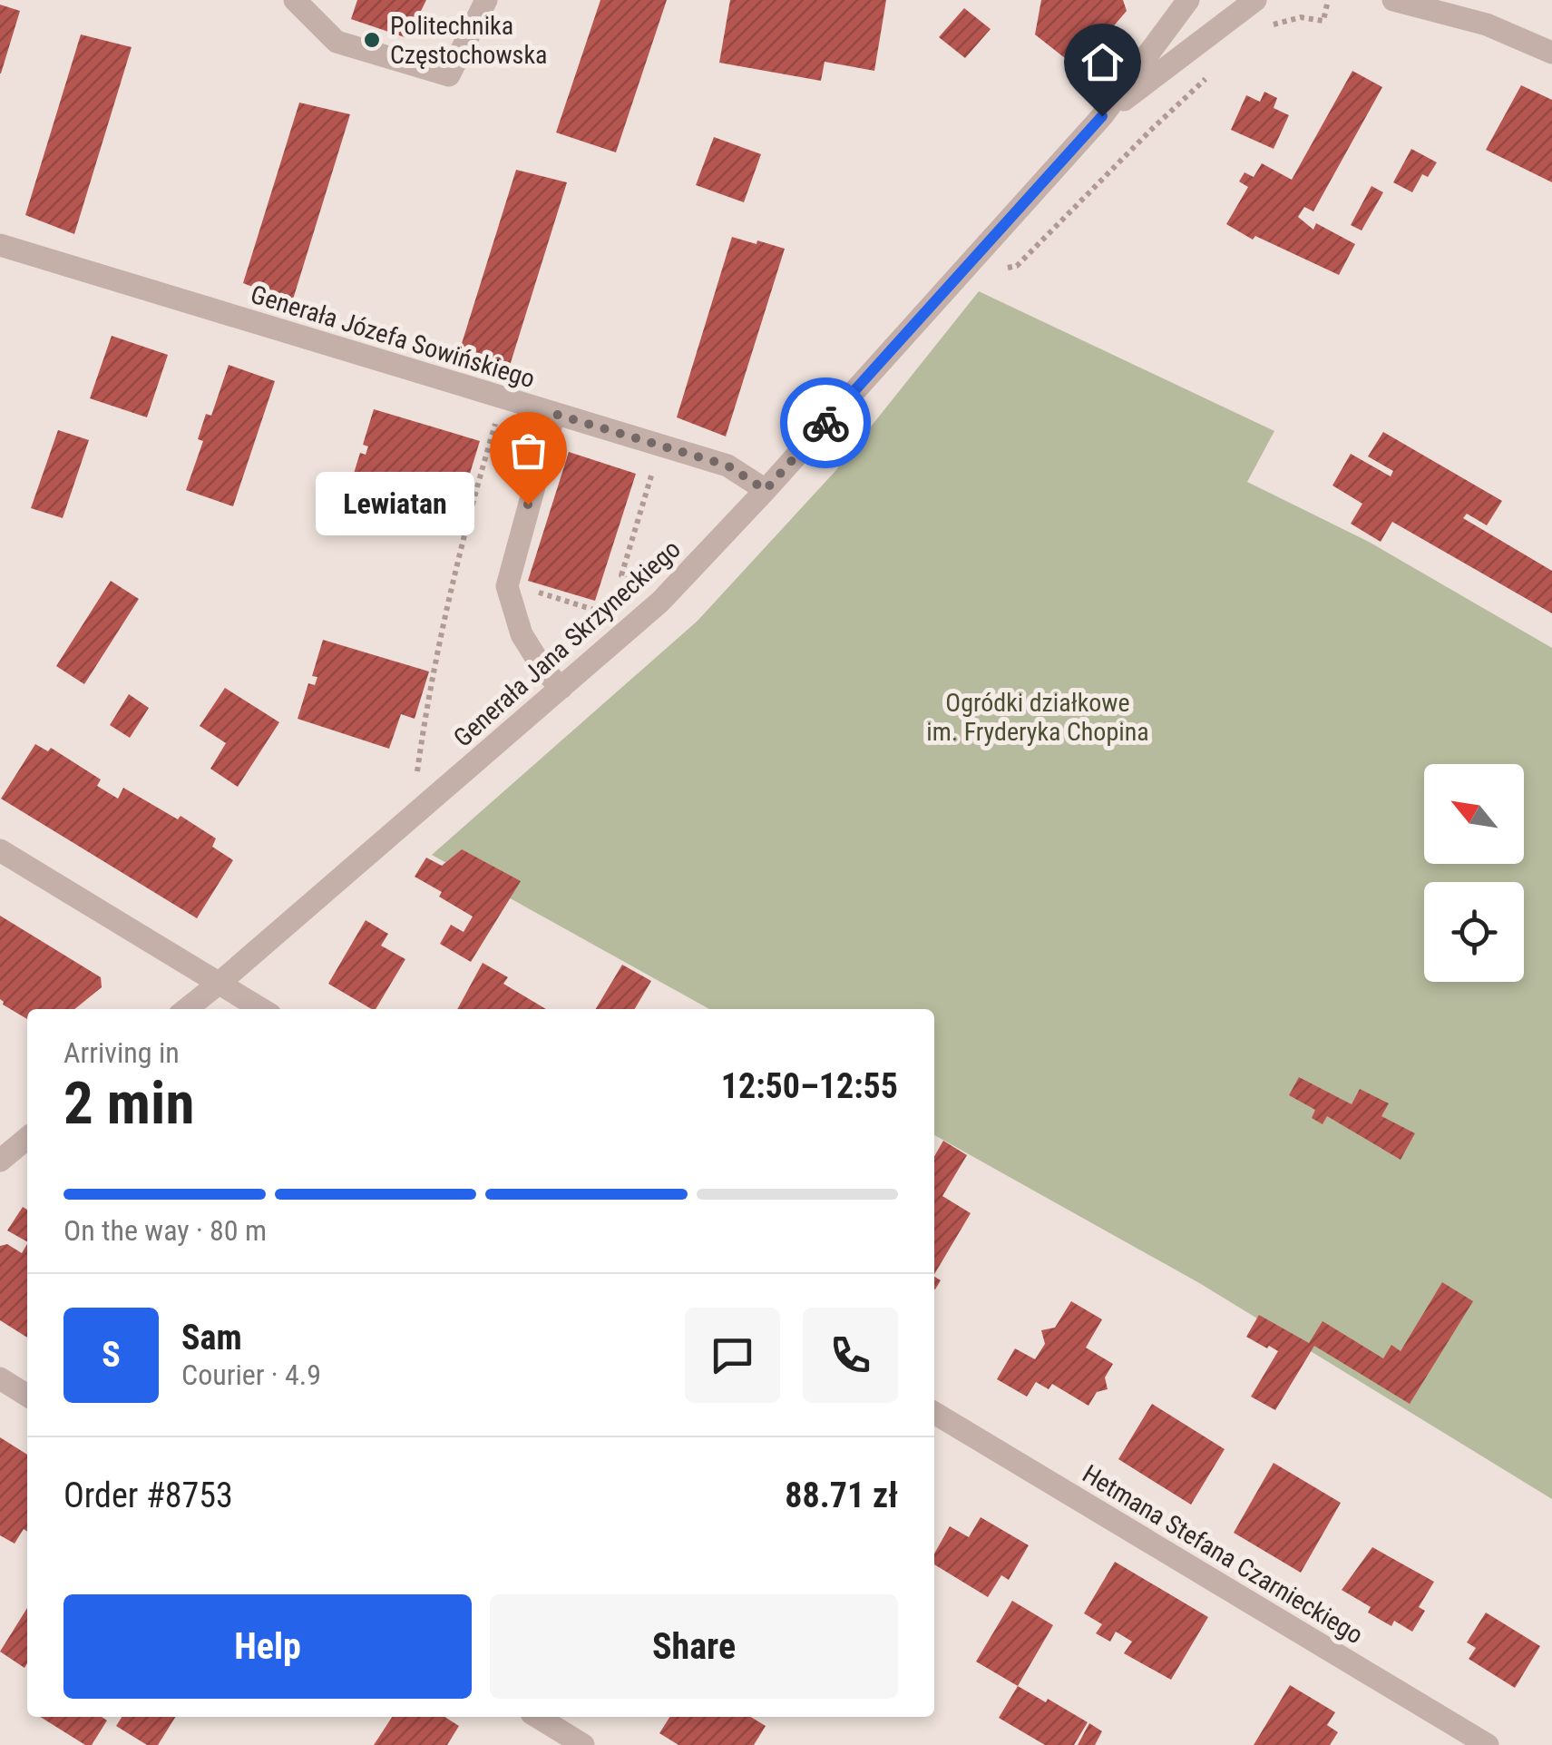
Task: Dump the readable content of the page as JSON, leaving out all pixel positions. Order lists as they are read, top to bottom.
{
  "streets": {
    "street": ["Generała Józefa Sowińskiego", "Generała Jana Skrzyneckiego", "Hetmana Stefana Czarnieckiego"]
  },
  "crossings": [
    ["Generała Józefa Sowińskiego", "Generała Jana Skrzyneckiego"]
  ],
  "parks": ["Ogródki działkowe im. Fryderyka Chopina"],
  "places": ["Politechnika Częstochowska", "Lewiatan"],
  "north": "top left",
  "page": {
    "bubble": "Lewiatan",
    "heading": ["2 min", "Arriving in", "12:50–12:55"],
    "panel": [
      "Sam",
      "Courier · 4.9",
      "Order #8753",
      "88.71 zł"
    ],
    "bar": "On the way · 80 m",
    "round": "S",
    "buttons": ["Help", "Share"]
  }
}
